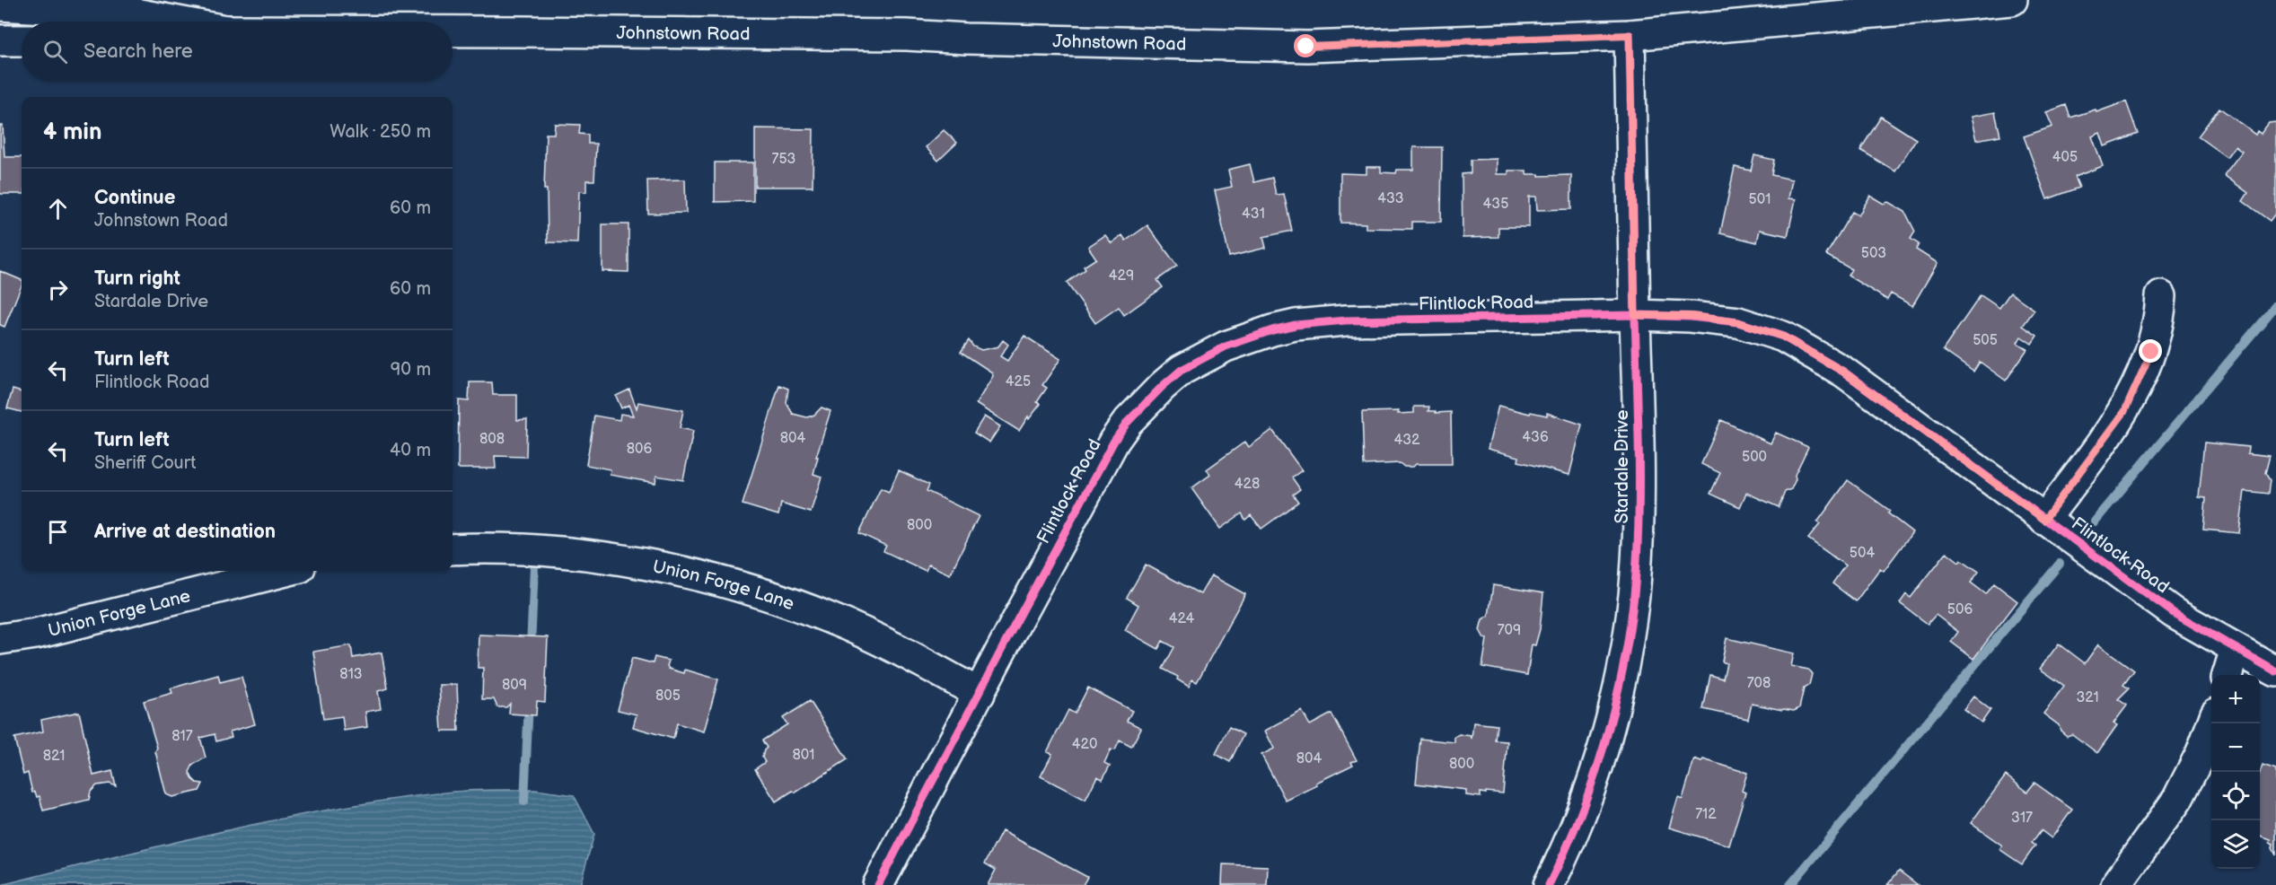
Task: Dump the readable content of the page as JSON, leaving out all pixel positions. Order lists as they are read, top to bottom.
{
  "streets": {
    "street": [
      "Johnstown Road",
      "Flintlock Road",
      "Stardale Drive",
      "Union Forge Lane"
    ]
  },
  "crossings": [
    ["Johnstown Road", "Stardale Drive"],
    ["Flintlock Road", "Stardale Drive"],
    ["Flintlock Road", "Union Forge Lane"]
  ],
  "house_numbers": [
    "405",
    "753",
    "433",
    "501",
    "435",
    "431",
    "503",
    "429",
    "505",
    "425",
    "436",
    "804",
    "808",
    "432",
    "806",
    "500",
    "428",
    "800",
    "504",
    "506",
    "424",
    "709",
    "813",
    "708",
    "809",
    "805",
    "321",
    "817",
    "420",
    "801",
    "821",
    "804",
    "800",
    "712",
    "317"
  ],
  "page": {
    "search": "Search here",
    "heading": ["4 min", "Walk · 250 m"],
    "list": [
      ["Continue", "Johnstown Road", "60 m"],
      ["Turn right", "Stardale Drive", "60 m"],
      ["Turn left", "Flintlock Road", "90 m"],
      ["Turn left", "Sheriff Court", "40 m"],
      "Arrive at destination"
    ],
    "map_buttons": ["+", "−"]
  }
}
